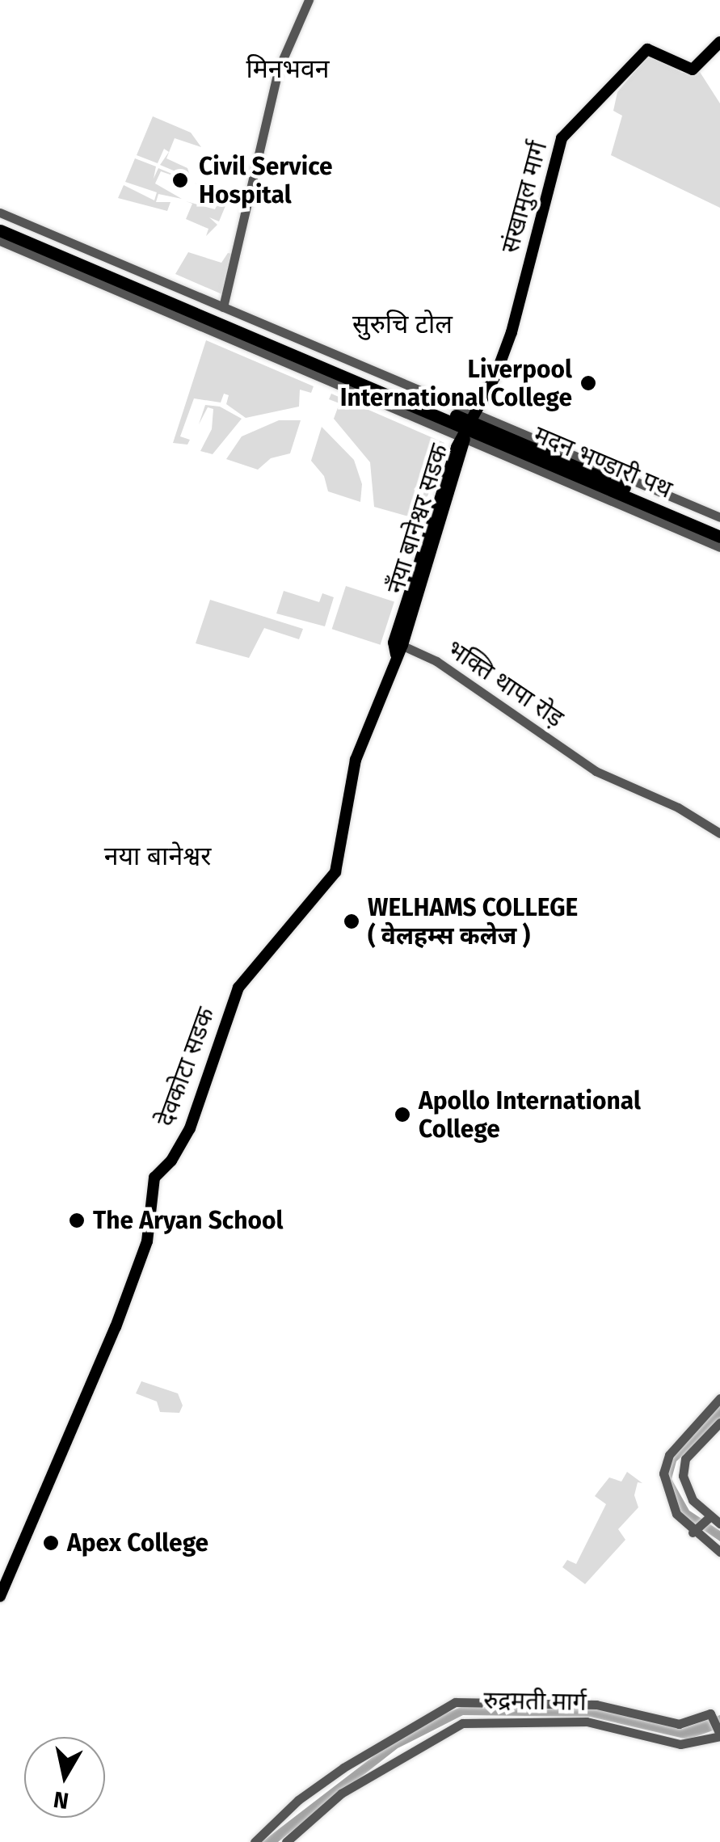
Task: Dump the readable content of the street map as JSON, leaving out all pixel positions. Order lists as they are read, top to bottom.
{
  "streets": {
    "highway": ["मदन भण्डारी पथ"],
    "main road": ["संखामुल मार्ग", "नँया बानेश्वर सडक", "देवकोटा सडक"],
    "street": ["भक्ति थापा रोड़", "रुद्रमती मार्ग"]
  },
  "crossings": [
    ["संखामुल मार्ग", "मदन भण्डारी पथ"],
    ["संखामुल मार्ग", "नँया बानेश्वर सडक"],
    ["मदन भण्डारी पथ", "नँया बानेश्वर सडक"],
    ["नँया बानेश्वर सडक", "भक्ति थापा रोड़"],
    ["नँया बानेश्वर सडक", "देवकोटा सडक"]
  ],
  "districts": ["मिनभवन", "सुरुचि टोल", "नया बानेश्वर"],
  "places": [
    "Civil Service Hospital",
    "Liverpool International College",
    "WELHAMS COLLEGE ( वेलहम्स कलेज )",
    "Apollo International College",
    "The Aryan School",
    "Apex College"
  ],
  "north": "bottom"
}
